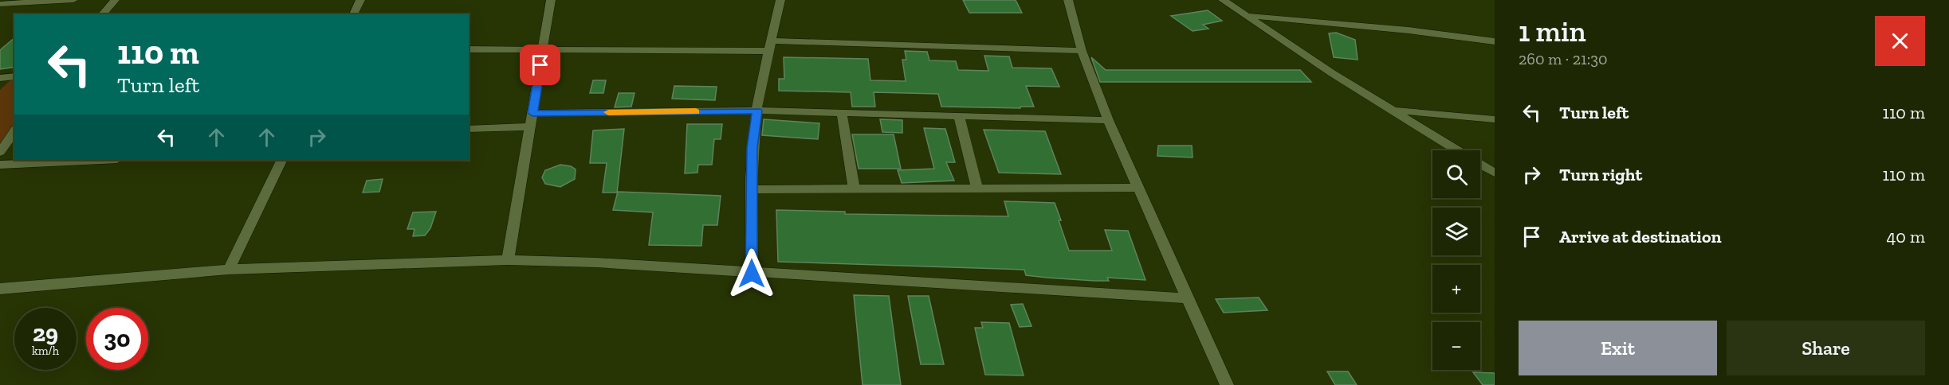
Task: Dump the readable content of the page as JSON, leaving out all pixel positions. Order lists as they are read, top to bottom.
{
  "page": {
    "heading": ["1 min", "260 m · 21:30"],
    "turn": ["110 m", "Turn left"],
    "list": [
      {
        "name": "Turn left",
        "value": "110 m"
      },
      {
        "name": "Turn right",
        "value": "110 m"
      },
      {
        "name": "Arrive at destination",
        "value": "40 m"
      }
    ],
    "map_buttons": ["+", "−"],
    "speed": "29 km/h",
    "limit": "30",
    "buttons": ["Exit", "Share"]
  }
}
